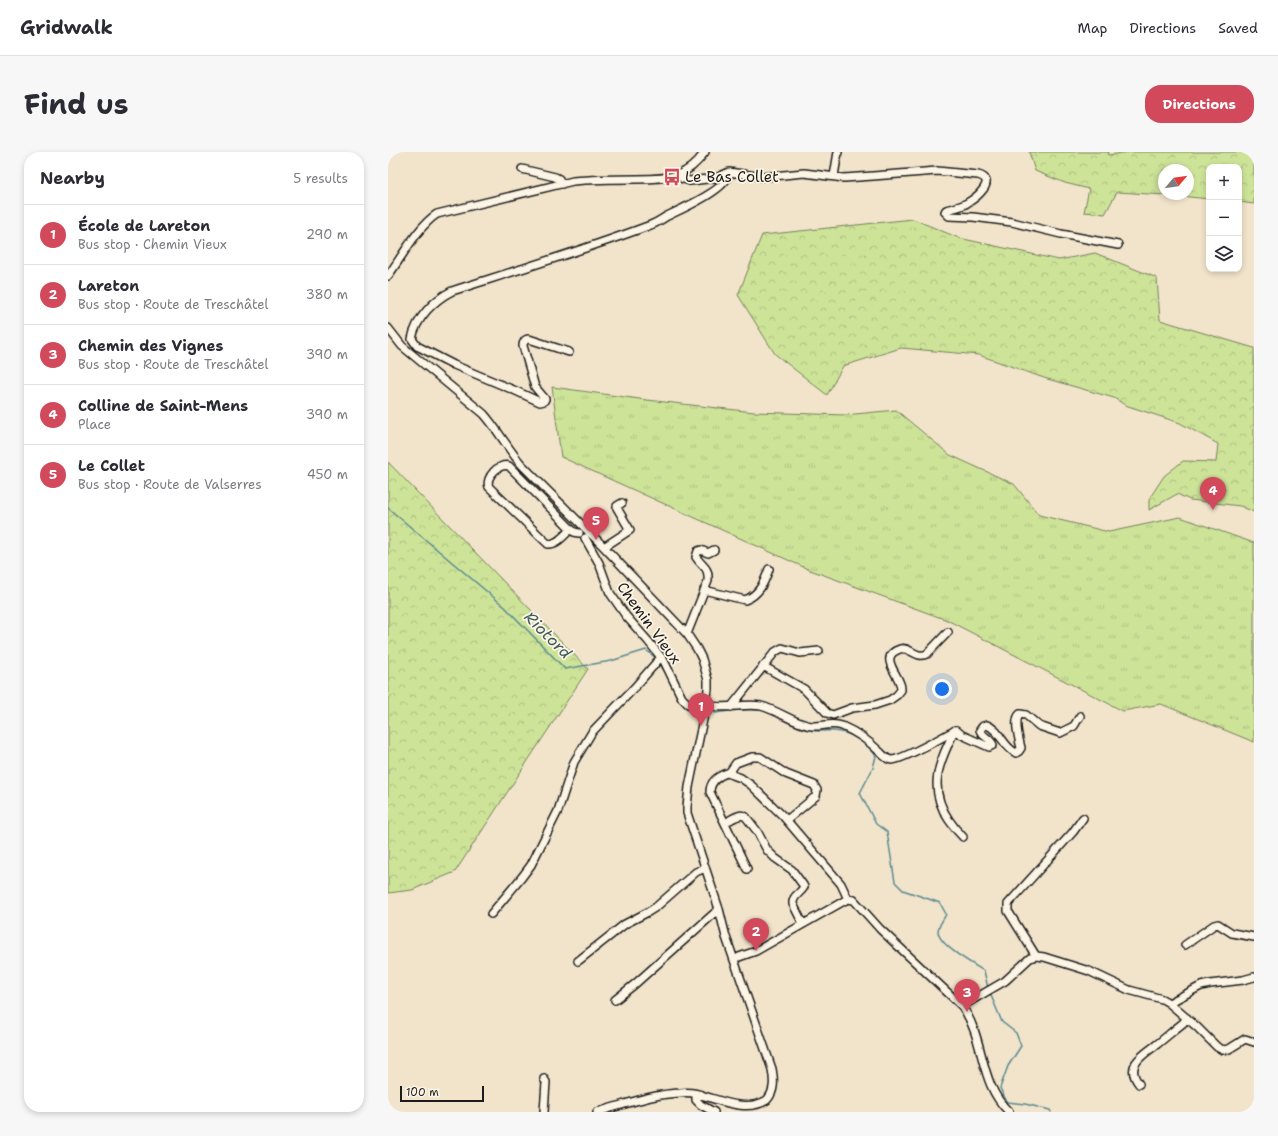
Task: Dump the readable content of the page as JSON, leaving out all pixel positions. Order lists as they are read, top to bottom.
{
  "streets": {
    "street": ["Chemin Vieux"]
  },
  "water": ["Riotord"],
  "places": {
    "bus stop": ["Le Bas Collet"]
  },
  "scale_bar": "100 m",
  "north": "top right",
  "page": {
    "header": "Gridwalk",
    "nav": ["Map", "Directions", "Saved"],
    "title": "Find us",
    "buttons": "Directions",
    "heading": ["Nearby", "5 results"],
    "map_buttons": ["+", "−"],
    "list": [
      {
        "mark": "1",
        "name": "École de Lareton",
        "note": "Bus stop · Chemin Vieux",
        "value": "290 m"
      },
      {
        "mark": "2",
        "name": "Lareton",
        "note": "Bus stop · Route de Treschâtel",
        "value": "380 m"
      },
      {
        "mark": "3",
        "name": "Chemin des Vignes",
        "note": "Bus stop · Route de Treschâtel",
        "value": "390 m"
      },
      {
        "mark": "4",
        "name": "Colline de Saint-Mens",
        "note": "Place",
        "value": "390 m"
      },
      {
        "mark": "5",
        "name": "Le Collet",
        "note": "Bus stop · Route de Valserres",
        "value": "450 m"
      }
    ],
    "pins": [
      "4",
      "5",
      "1",
      "2",
      "3"
    ],
    "scale": "100 m"
  }
}
